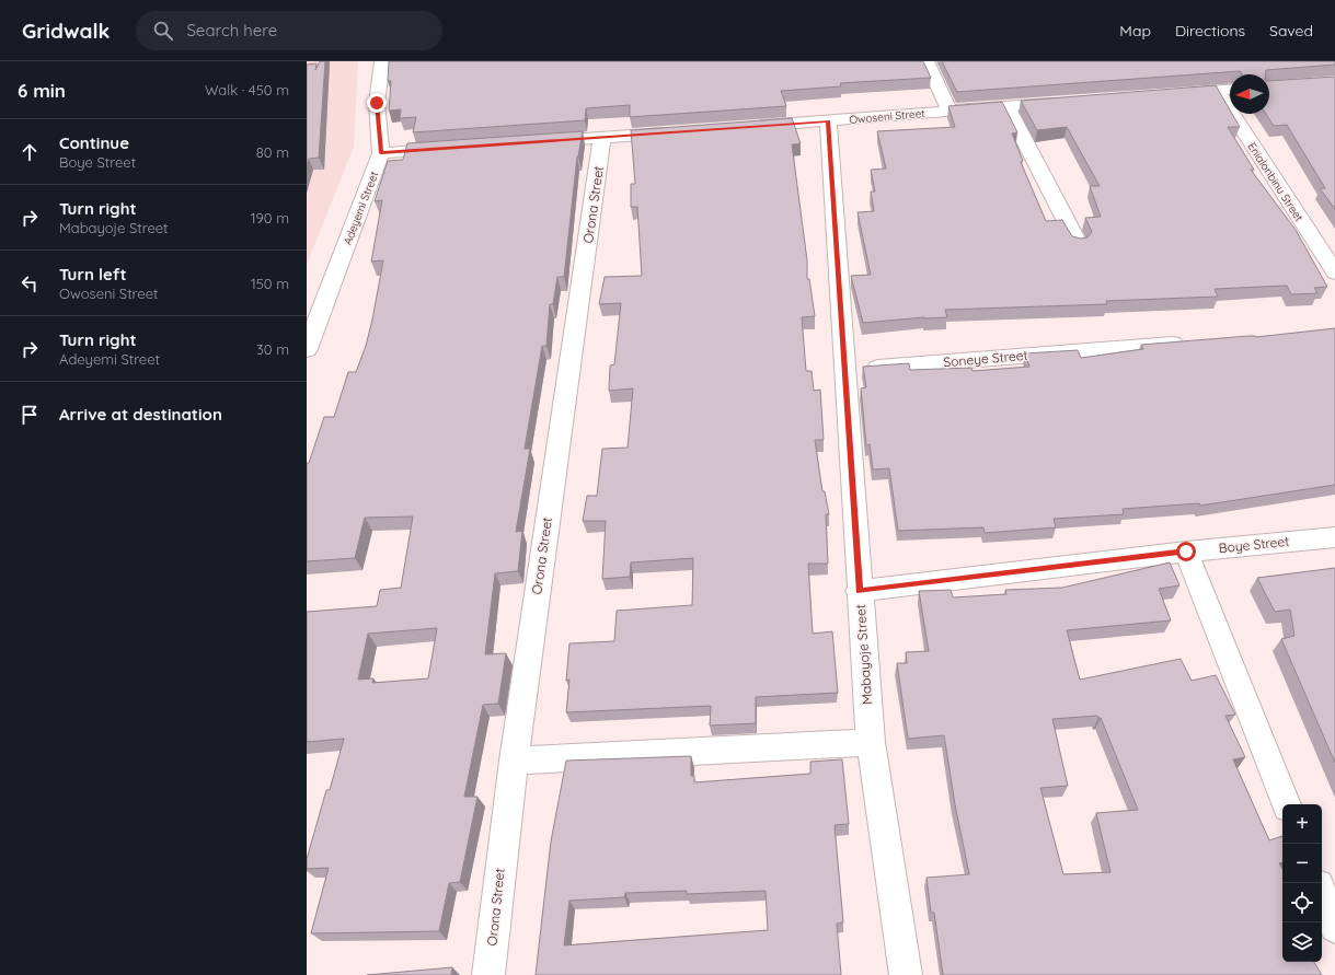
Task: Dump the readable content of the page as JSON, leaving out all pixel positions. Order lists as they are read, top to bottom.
{
  "streets": {
    "street": [
      "Owoseni Street",
      "Enialonbinu Street",
      "Orona Street",
      "Adeyemi Street",
      "Soneye Street",
      "Boye Street",
      "Mabayoje Street"
    ]
  },
  "crossings": [
    ["Owoseni Street", "Mabayoje Street"],
    ["Soneye Street", "Mabayoje Street"],
    ["Boye Street", "Mabayoje Street"]
  ],
  "north": "left",
  "page": {
    "header": "Gridwalk",
    "search": "Search here",
    "nav": ["Map", "Directions", "Saved"],
    "heading": ["6 min", "Walk · 450 m"],
    "list": [
      ["Continue", "Boye Street", "80 m"],
      ["Turn right", "Mabayoje Street", "190 m"],
      ["Turn left", "Owoseni Street", "150 m"],
      ["Turn right", "Adeyemi Street", "30 m"],
      "Arrive at destination"
    ],
    "map_buttons": ["+", "−"]
  }
}
